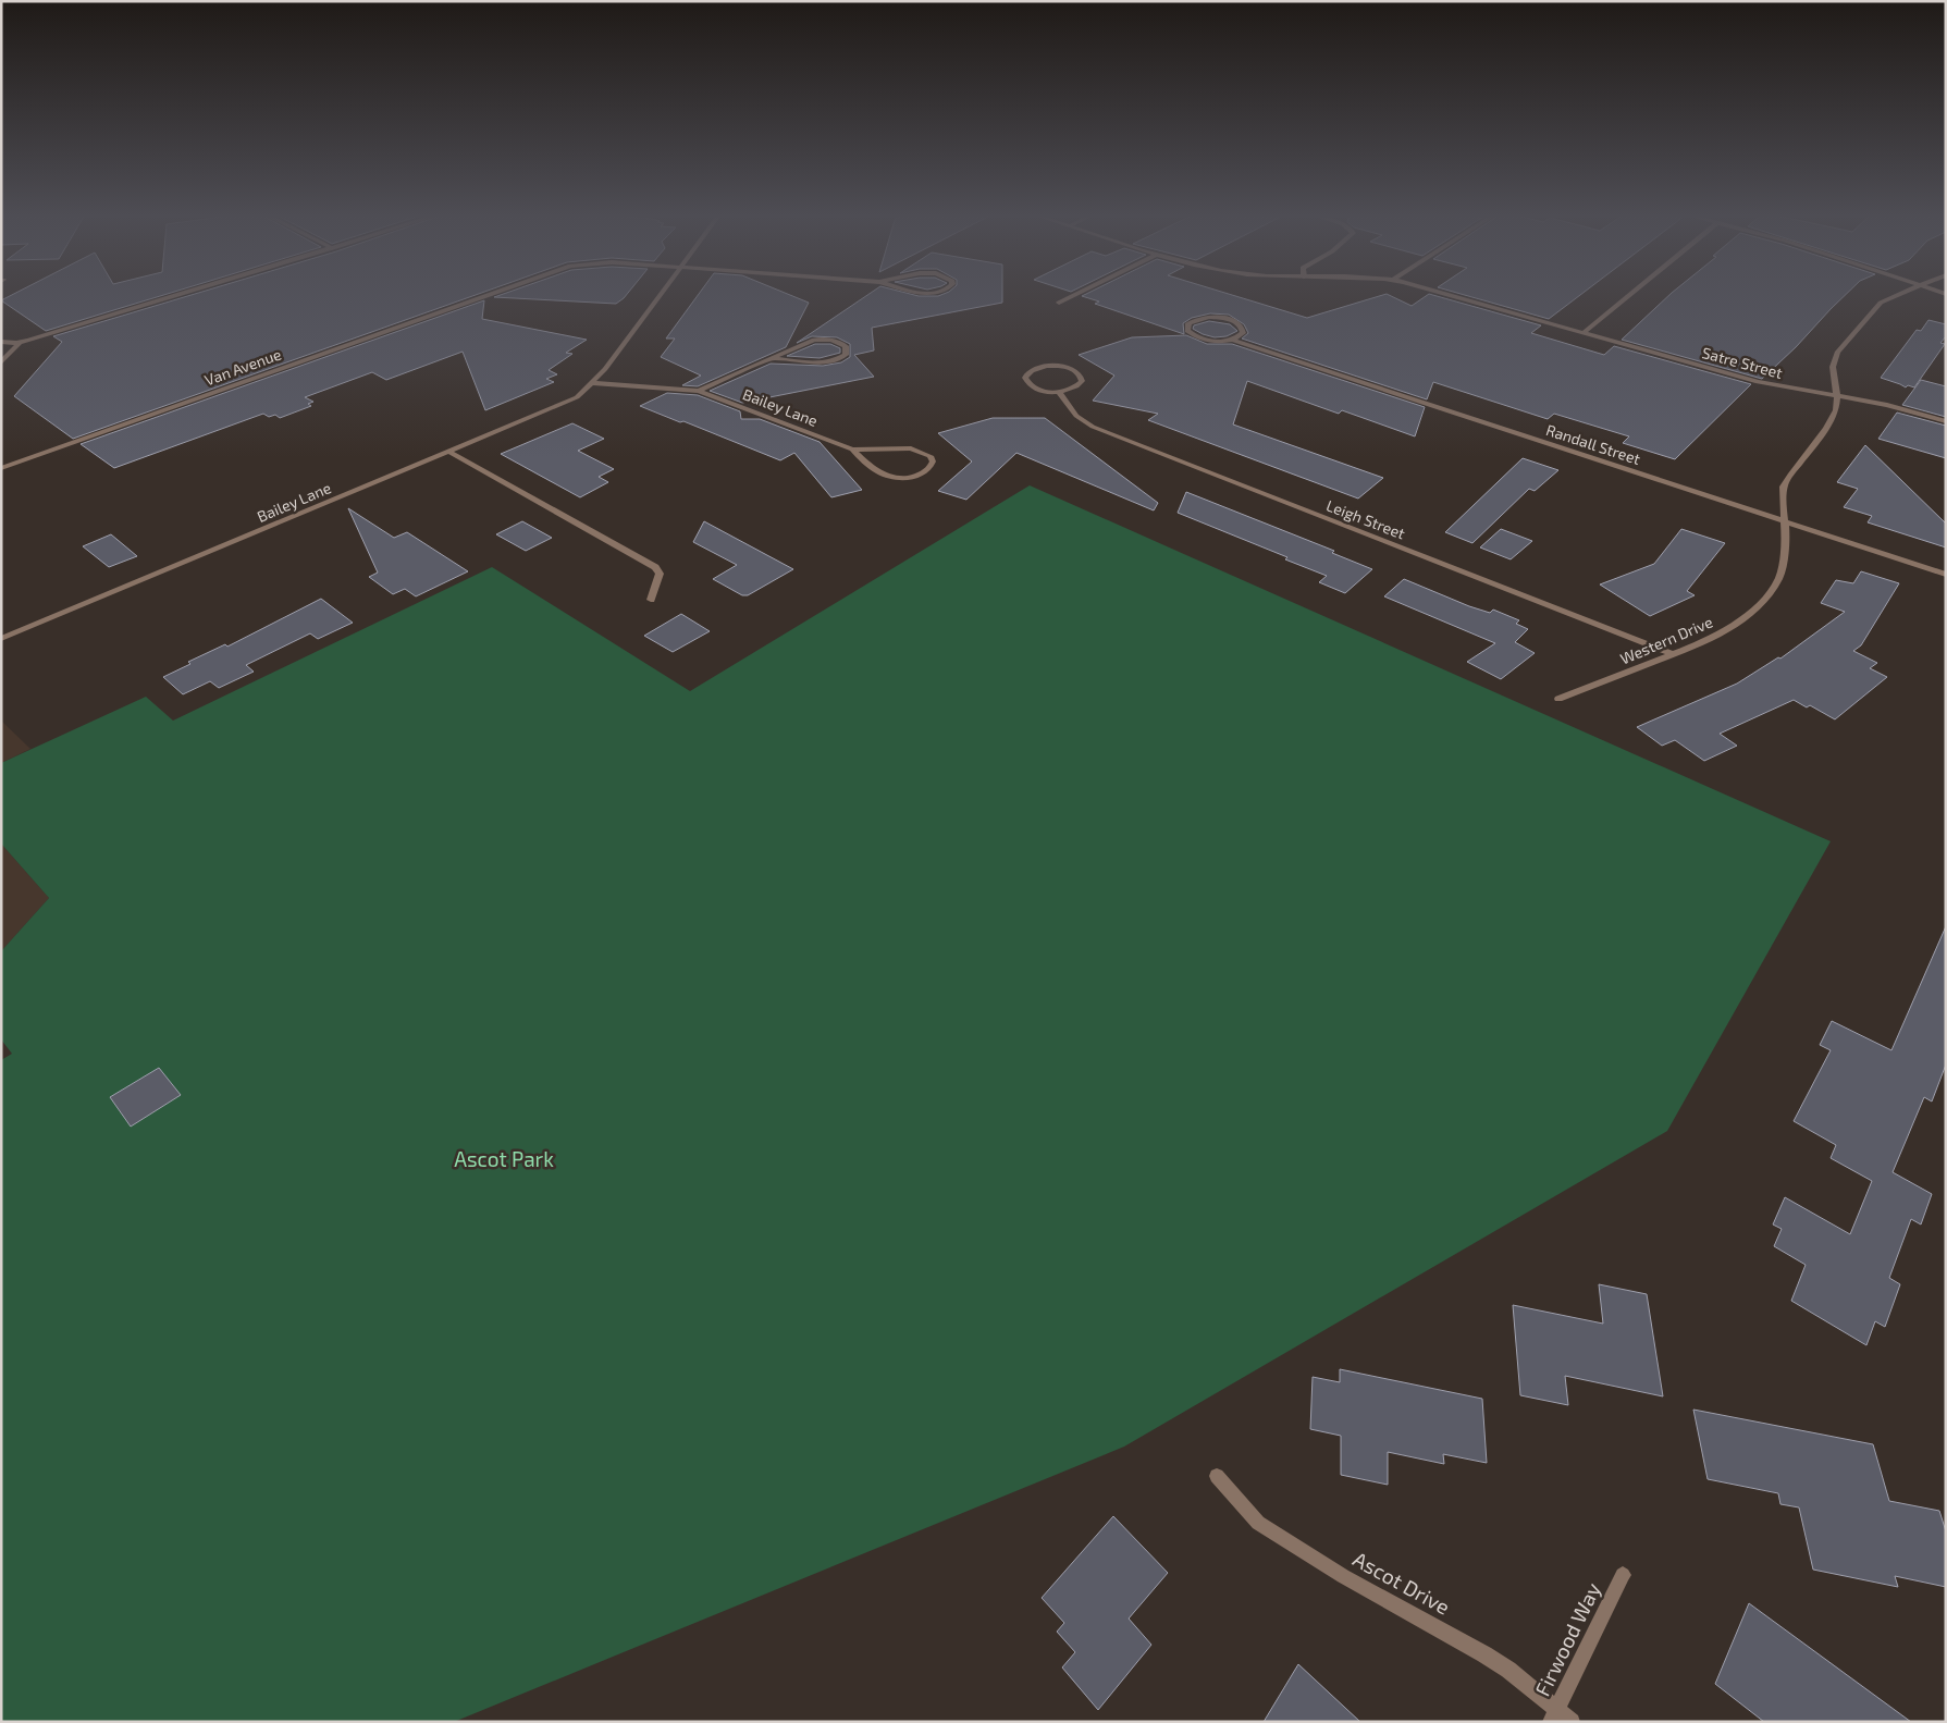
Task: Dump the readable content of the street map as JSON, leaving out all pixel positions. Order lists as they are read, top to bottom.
{
  "streets": {
    "street": [
      "Satre Street",
      "Van Avenue",
      "Bailey Lane",
      "Randall Street",
      "Leigh Street",
      "Western Drive",
      "Ascot Drive",
      "Firwood Way"
    ]
  },
  "crossings": [
    ["Satre Street", "Western Drive"],
    ["Randall Street", "Western Drive"],
    ["Leigh Street", "Western Drive"],
    ["Ascot Drive", "Firwood Way"]
  ],
  "parks": ["Ascot Park"]
}
